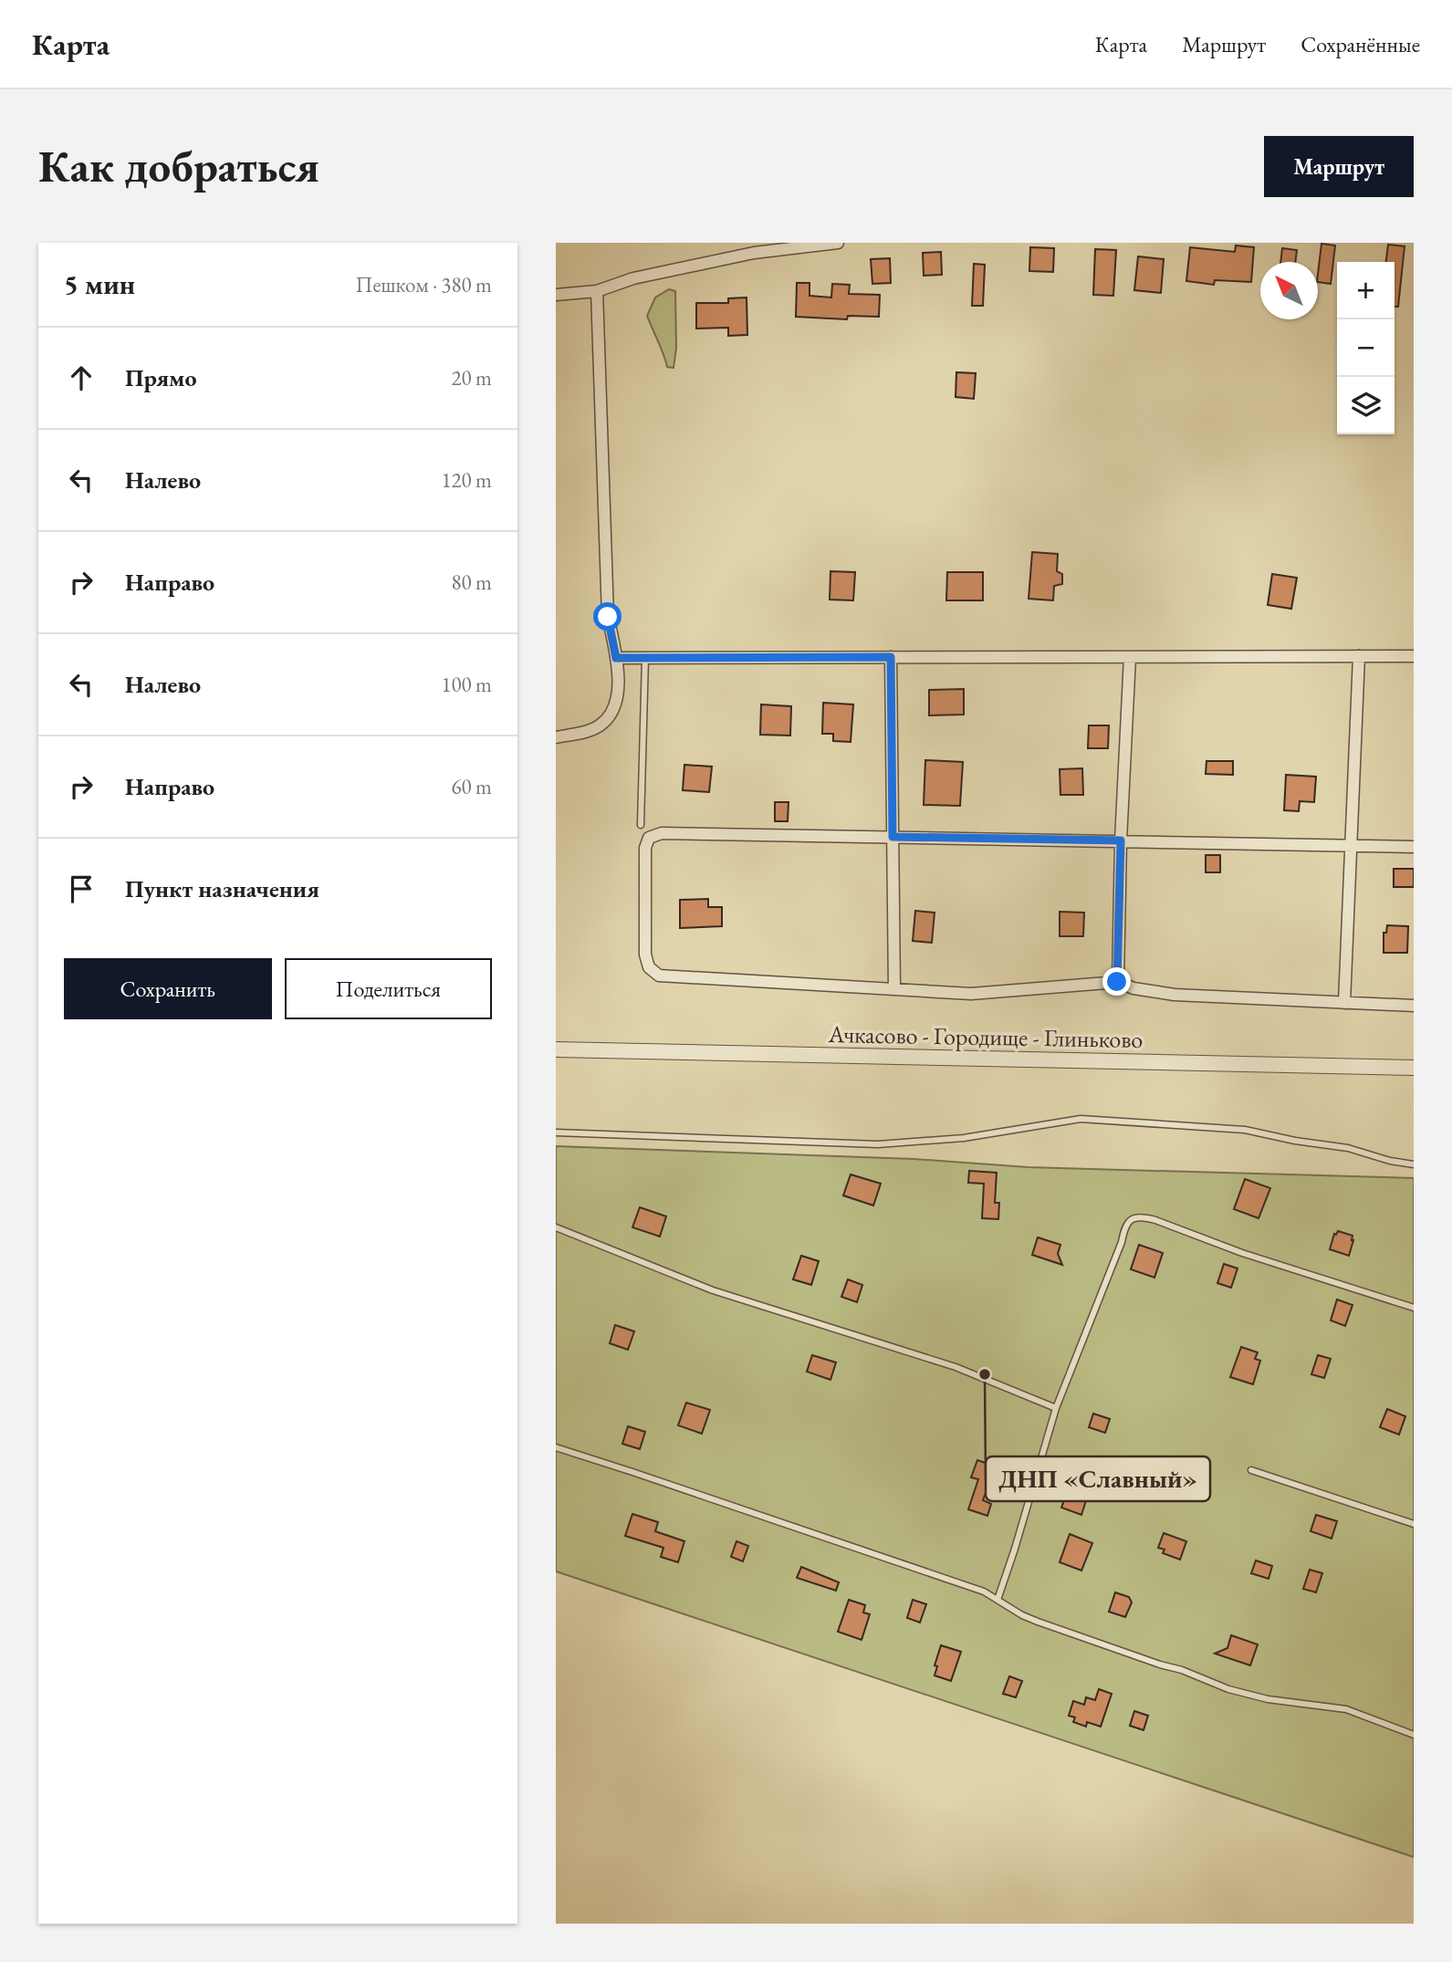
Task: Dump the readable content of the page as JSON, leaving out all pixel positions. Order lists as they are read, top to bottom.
{
  "streets": {
    "street": ["Ачкасово - Городище - Глиньково"]
  },
  "places": ["ДНП «Славный»"],
  "north": "top left",
  "page": {
    "header": "Карта",
    "nav": ["Карта", "Маршрут", "Сохранённые"],
    "buttons": [
      "Маршрут",
      ["Сохранить", "Поделиться"]
    ],
    "title": "Как добраться",
    "heading": ["5 мин", "Пешком · 380 m"],
    "map_buttons": ["+", "−"],
    "list": [
      ["Прямо", "20 m"],
      ["Налево", "120 m"],
      ["Направо", "80 m"],
      ["Налево", "100 m"],
      ["Направо", "60 m"],
      "Пункт назначения"
    ]
  }
}
